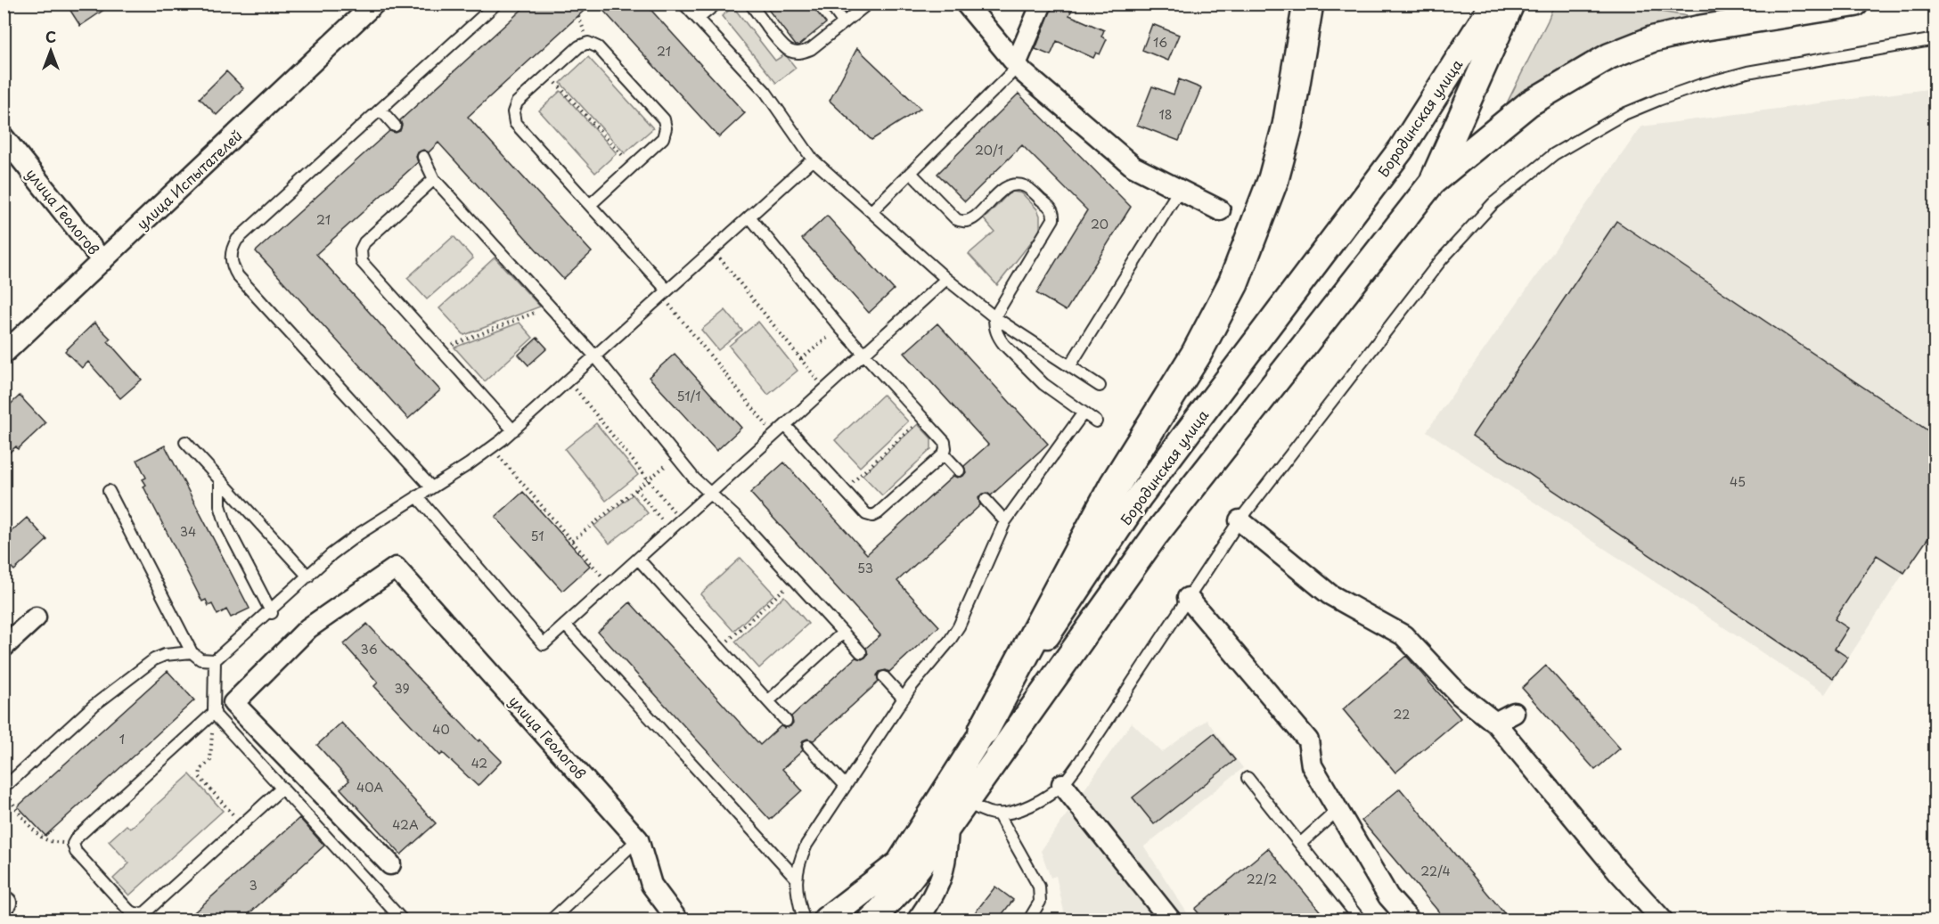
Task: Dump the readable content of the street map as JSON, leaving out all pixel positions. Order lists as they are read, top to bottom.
{
  "streets": {
    "street": ["Бородинская улица", "улица Испытателей", "улица Геологов"]
  },
  "crossings": [
    ["улица Испытателей", "улица Геологов"]
  ],
  "house_numbers": [
    "16",
    "21",
    "18",
    "20/1",
    "21",
    "20",
    "51/1",
    "45",
    "34",
    "51",
    "53",
    "36",
    "39",
    "22",
    "40",
    "1",
    "42",
    "40А",
    "42А",
    "22/4",
    "22/2",
    "3"
  ],
  "north": "top"
}
